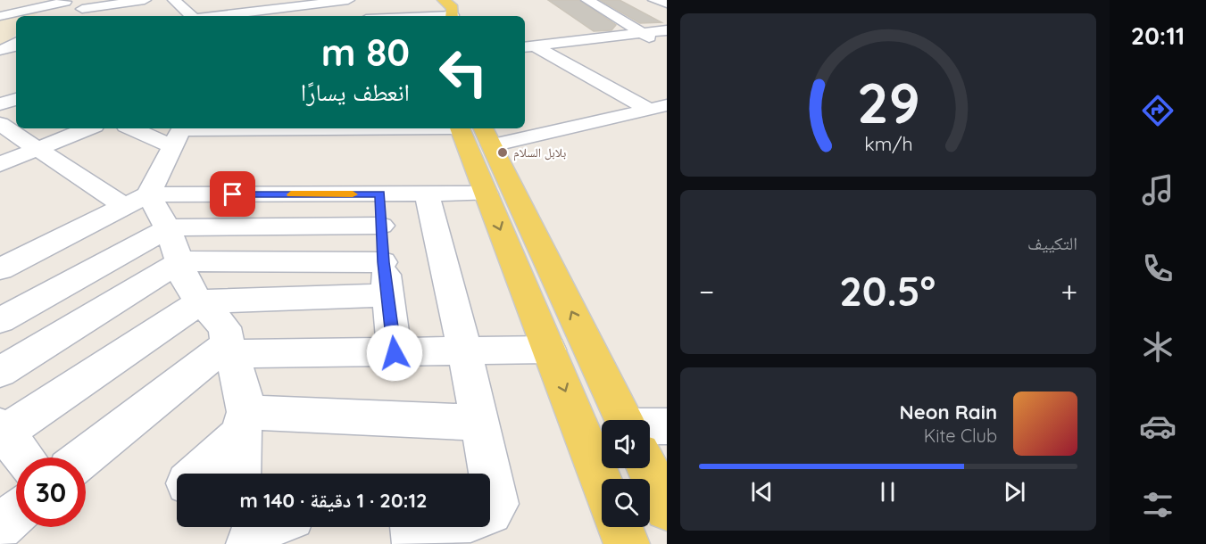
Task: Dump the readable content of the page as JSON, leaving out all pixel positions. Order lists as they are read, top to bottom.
{
  "places": ["بلابل السلام"],
  "page": {
    "tabs": "20:11",
    "turn": ["80 m", "انعطف يسارًا"],
    "tile": "التكييف",
    "heat": ["−", "20.5°", "+"],
    "song": ["Neon Rain", "Kite Club"],
    "limit": "30",
    "trip": "20:12 · 1 دقيقة · 140 m",
    "gauge": ["29", "km/h"]
  }
}
